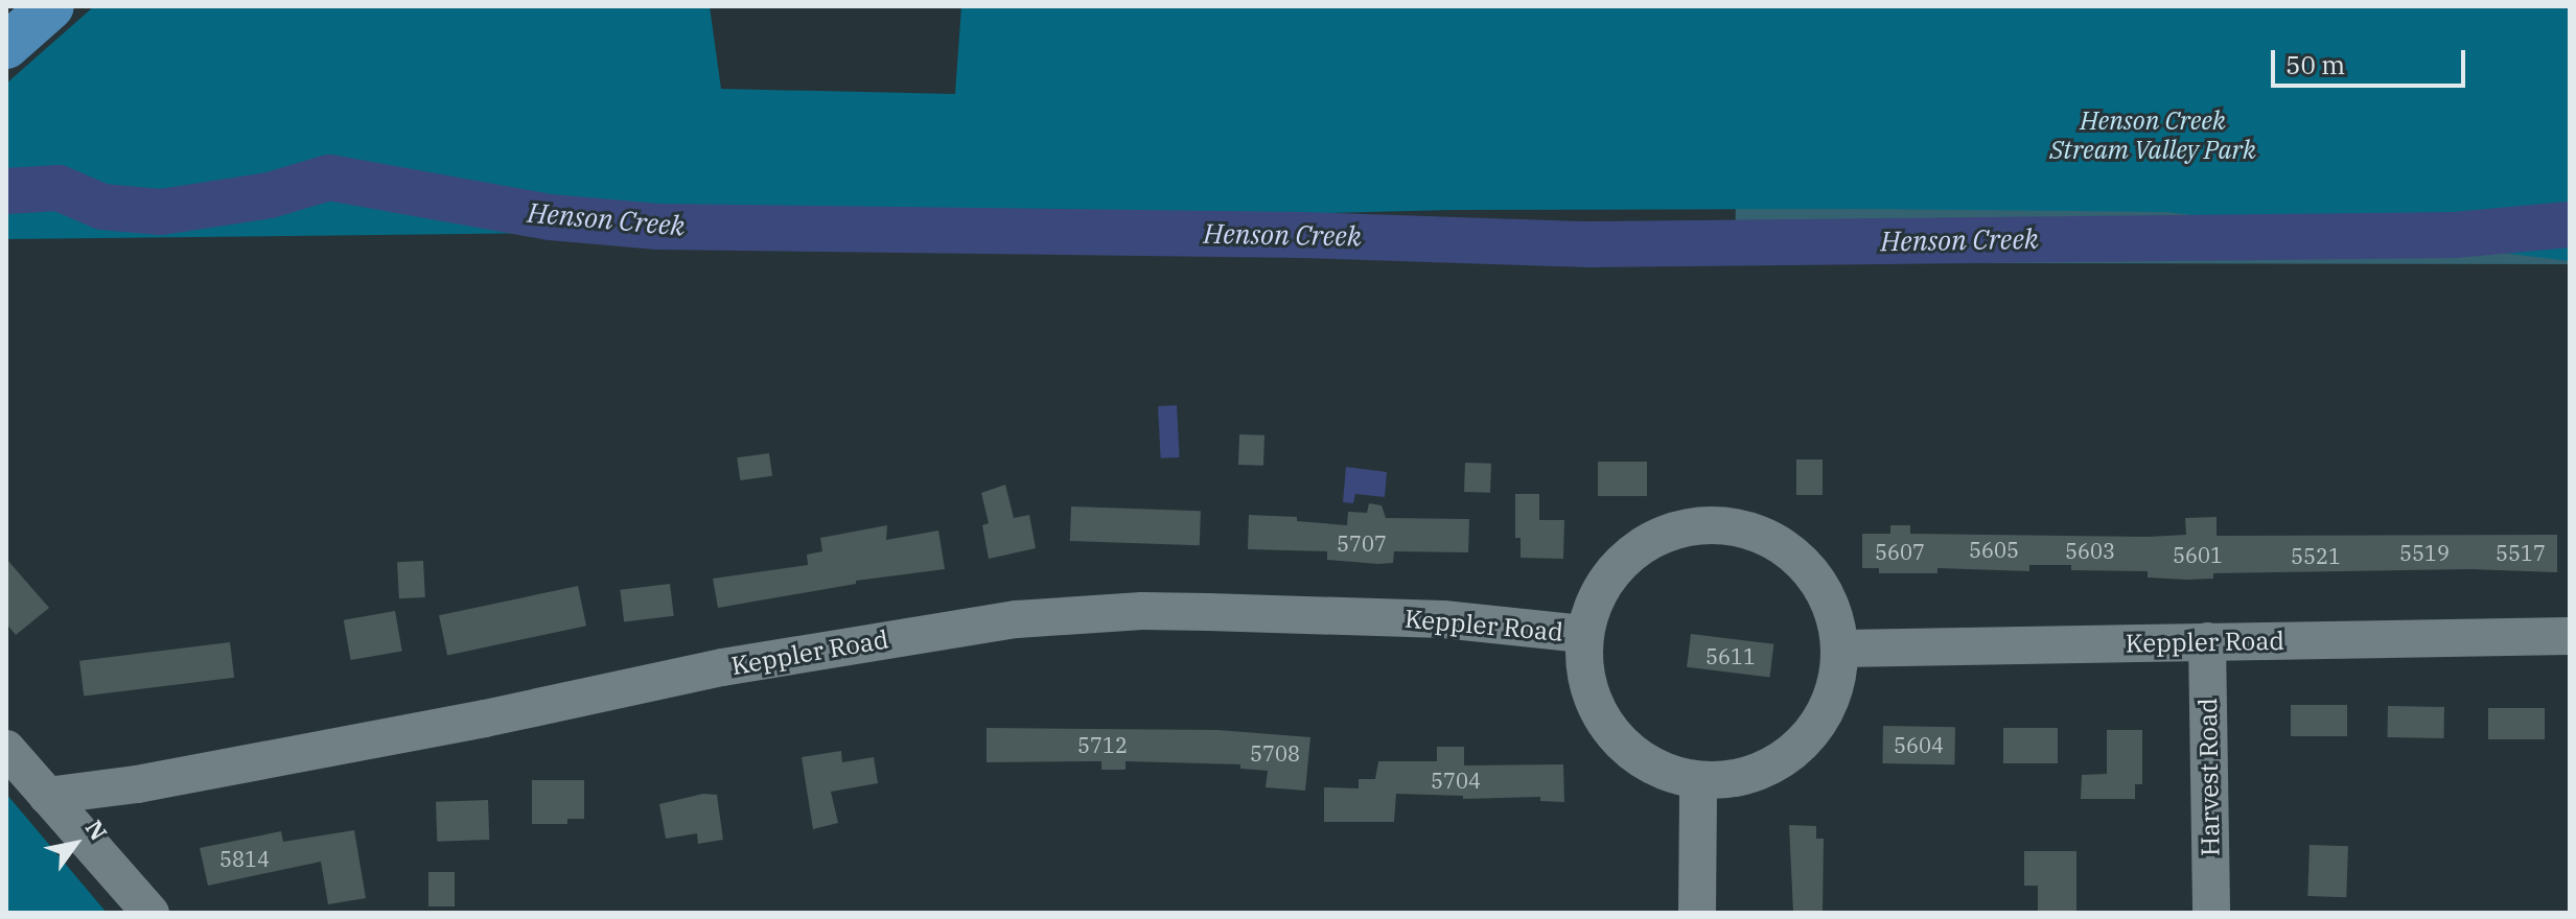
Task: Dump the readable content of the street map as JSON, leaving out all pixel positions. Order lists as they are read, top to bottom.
{
  "streets": {
    "street": ["Keppler Road", "Harvest Road"]
  },
  "crossings": [
    ["Keppler Road", "Harvest Road"]
  ],
  "water": ["Henson Creek"],
  "parks": ["Henson Creek Stream Valley Park"],
  "house_numbers": [
    "5707",
    "5605",
    "5603",
    "5607",
    "5519",
    "5517",
    "5601",
    "5521",
    "5611",
    "5712",
    "5604",
    "5708",
    "5704",
    "5814"
  ],
  "scale_bar": "50 m",
  "north": "top right"
}
